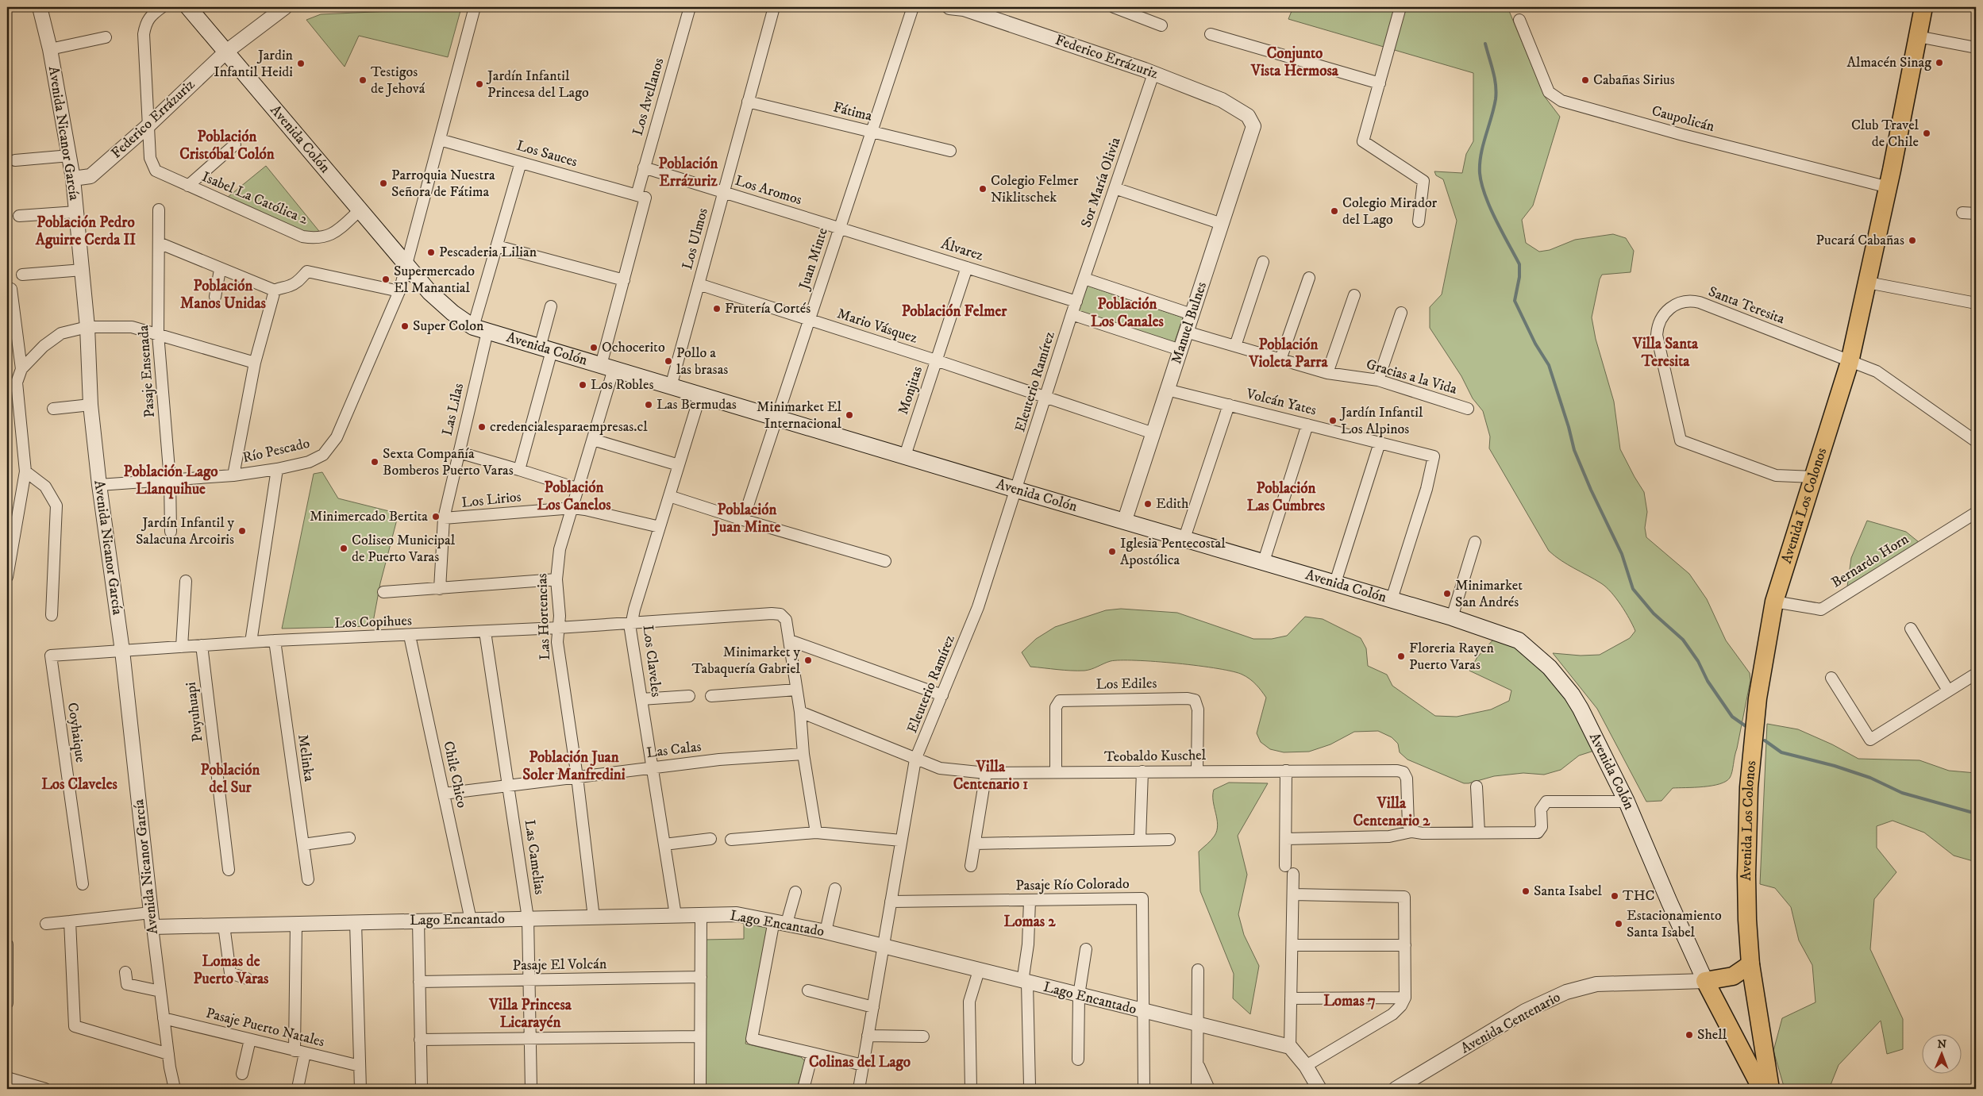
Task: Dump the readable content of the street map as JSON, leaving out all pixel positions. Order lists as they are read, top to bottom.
{
  "streets": {
    "main road": ["Avenida Colón", "Avenida Los Colonos"],
    "street": [
      "Federico Errázuriz",
      "Los Avellanos",
      "Fátima",
      "Caupolicán",
      "Avenida Nicanor García",
      "Los Sauces",
      "Sor María Olivia",
      "Los Aromos",
      "Isabel La Católica 2",
      "Los Ulmos",
      "Álvarez",
      "Juan Minte",
      "Santa Teresita",
      "Manuel Bulnes",
      "Mario Vásquez",
      "Pasaje Ensenada",
      "Gracias a la Vida",
      "Eleuterio Ramírez",
      "Monjitas",
      "Volcán Yates",
      "Las Lilas",
      "Río Pescado",
      "Los Lirios",
      "Bernardo Horn",
      "Las Hortencias",
      "Los Copihues",
      "Los Claveles",
      "Los Ediles",
      "Puyuhuapi",
      "Coyhaique",
      "Las Calas",
      "Teobaldo Kuschel",
      "Melinka",
      "Chile Chico",
      "Las Camelias",
      "Pasaje Río Colorado",
      "Lago Encantado",
      "Pasaje El Volcán",
      "Avenida Centenario",
      "Pasaje Puerto Natales"
    ]
  },
  "crossings": [
    ["Federico Errázuriz", "Avenida Nicanor García"],
    ["Federico Errázuriz", "Avenida Colón"],
    ["Federico Errázuriz", "Sor María Olivia"],
    ["Federico Errázuriz", "Isabel La Católica 2"],
    ["Federico Errázuriz", "Manuel Bulnes"],
    ["Los Avellanos", "Los Sauces"],
    ["Los Avellanos", "Los Aromos"],
    ["Los Avellanos", "Las Hortencias"],
    ["Fátima", "Los Ulmos"],
    ["Fátima", "Juan Minte"],
    ["Caupolicán", "Avenida Los Colonos"],
    ["Avenida Nicanor García", "Río Pescado"],
    ["Avenida Nicanor García", "Los Copihues"],
    ["Avenida Nicanor García", "Lago Encantado"],
    ["Avenida Nicanor García", "Pasaje Puerto Natales"],
    ["Avenida Colón", "Isabel La Católica 2"],
    ["Avenida Colón", "Los Ulmos"],
    ["Avenida Colón", "Juan Minte"],
    ["Avenida Colón", "Manuel Bulnes"],
    ["Avenida Colón", "Eleuterio Ramírez"],
    ["Avenida Colón", "Monjitas"],
    ["Avenida Colón", "Volcán Yates"],
    ["Avenida Colón", "Las Lilas"],
    ["Avenida Colón", "Río Pescado"],
    ["Avenida Colón", "Las Hortencias"],
    ["Avenida Colón", "Los Claveles"],
    ["Avenida Colón", "Avenida Centenario"],
    ["Los Sauces", "Las Lilas"],
    ["Los Sauces", "Río Pescado"],
    ["Sor María Olivia", "Álvarez"],
    ["Sor María Olivia", "Eleuterio Ramírez"],
    ["Los Aromos", "Los Ulmos"],
    ["Los Aromos", "Álvarez"],
    ["Los Aromos", "Juan Minte"],
    ["Los Ulmos", "Mario Vásquez"],
    ["Álvarez", "Juan Minte"],
    ["Álvarez", "Eleuterio Ramírez"],
    ["Álvarez", "Monjitas"],
    ["Juan Minte", "Mario Vásquez"],
    ["Santa Teresita", "Avenida Los Colonos"],
    ["Manuel Bulnes", "Mario Vásquez"],
    ["Manuel Bulnes", "Gracias a la Vida"],
    ["Manuel Bulnes", "Volcán Yates"],
    ["Mario Vásquez", "Eleuterio Ramírez"],
    ["Mario Vásquez", "Monjitas"],
    ["Pasaje Ensenada", "Río Pescado"],
    ["Eleuterio Ramírez", "Teobaldo Kuschel"],
    ["Eleuterio Ramírez", "Pasaje Río Colorado"],
    ["Eleuterio Ramírez", "Lago Encantado"],
    ["Las Lilas", "Los Lirios"],
    ["Los Lirios", "Las Hortencias"],
    ["Los Lirios", "Los Claveles"],
    ["Avenida Los Colonos", "Bernardo Horn"],
    ["Las Hortencias", "Los Copihues"],
    ["Las Hortencias", "Las Calas"],
    ["Las Hortencias", "Lago Encantado"],
    ["Los Copihues", "Los Claveles"],
    ["Los Copihues", "Puyuhuapi"],
    ["Los Copihues", "Coyhaique"],
    ["Los Copihues", "Melinka"],
    ["Los Copihues", "Chile Chico"],
    ["Los Copihues", "Las Camelias"],
    ["Los Claveles", "Las Calas"],
    ["Los Claveles", "Lago Encantado"],
    ["Los Ediles", "Teobaldo Kuschel"],
    ["Las Calas", "Chile Chico"],
    ["Las Calas", "Las Camelias"],
    ["Chile Chico", "Lago Encantado"],
    ["Las Camelias", "Lago Encantado"],
    ["Las Camelias", "Pasaje El Volcán"],
    ["Pasaje Río Colorado", "Lago Encantado"]
  ],
  "districts": [
    "Conjunto Vista Hermosa",
    "Población Cristóbal Colón",
    "Población Errázuriz",
    "Población Pedro Aguirre Cerda II",
    "Población Manos Unidas",
    "Población Los Canales",
    "Población Felmer",
    "Villa Santa Teresita",
    "Población Violeta Parra",
    "Población Lago Llanquihue",
    "Población Los Canelos",
    "Población Las Cumbres",
    "Población Juan Minte",
    "Población Juan Soler Manfredini",
    "Villa Centenario 1",
    "Población del Sur",
    "Los Claveles",
    "Villa Centenario 2",
    "Lomas 2",
    "Lomas de Puerto Varas",
    "Lomas 7",
    "Villa Princesa Licarayén",
    "Colinas del Lago"
  ],
  "places": [
    "Almacén Sinag",
    "Jardin Infantil Heidi",
    "Testigos de Jehová",
    "Cabañas Sirius",
    "Jardín Infantil Princesa del Lago",
    "Club Travel de Chile",
    "Parroquia Nuestra Señora de Fátima",
    "Colegio Felmer Niklitschek",
    "Colegio Mirador del Lago",
    "Pucará Cabañas",
    "Pescaderia Lilian",
    "Supermercado El Manantial",
    "Frutería Cortés",
    "Super Colon",
    "Ochocerito",
    "Pollo a las brasas",
    "Los Robles",
    "Las Bermudas",
    "Minimarket El Internacional",
    "Jardín Infantil Los Alpinos",
    "credencialesparaempresas.cl",
    "Sexta Compañía Bomberos Puerto Varas",
    "Edith",
    "Minimercado Bertita",
    "Jardín Infantil y Salacuna Arcoiris",
    "Coliseo Municipal de Puerto Varas",
    "Iglesia Pentecostal Apostólica",
    "Minimarket San Andrés",
    "Floreria Rayen Puerto Varas",
    "Minimarket y Tabaquería Gabriel",
    "Santa Isabel",
    "THC",
    "Estacionamiento Santa Isabel",
    "Shell"
  ],
  "north": "top"
}
